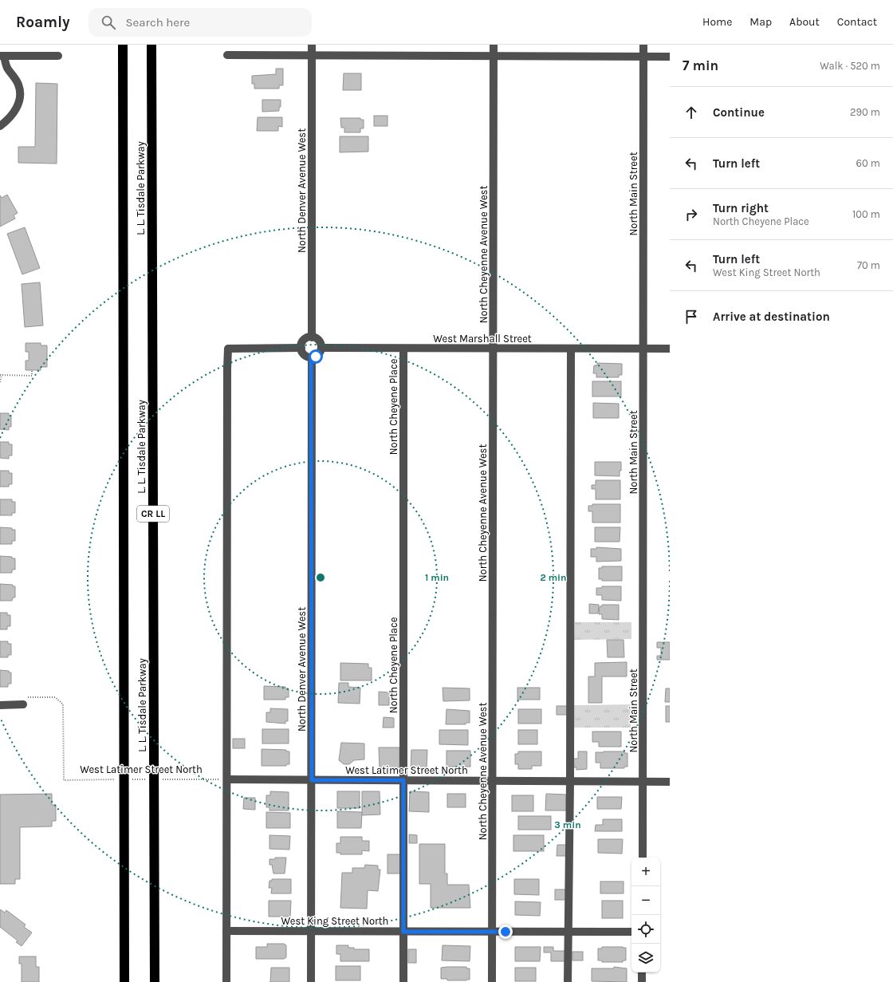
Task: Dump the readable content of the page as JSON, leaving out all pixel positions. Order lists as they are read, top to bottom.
{
  "streets": {
    "highway": ["L. L. Tisdale Parkway", "CR LL"],
    "street": [
      "North Denver Avenue West",
      "North Main Street",
      "North Cheyenne Avenue West",
      "West Marshall Street",
      "North Cheyene Place",
      "West Latimer Street North",
      "West King Street North"
    ]
  },
  "crossings": [
    ["North Denver Avenue West", "West Marshall Street"],
    ["North Denver Avenue West", "West Latimer Street North"],
    ["North Denver Avenue West", "West King Street North"],
    ["North Main Street", "West Marshall Street"],
    ["North Main Street", "West Latimer Street North"],
    ["North Cheyenne Avenue West", "West Marshall Street"],
    ["North Cheyenne Avenue West", "West Latimer Street North"],
    ["North Cheyenne Avenue West", "West King Street North"],
    ["West Marshall Street", "North Cheyene Place"],
    ["North Cheyene Place", "West Latimer Street North"],
    ["North Cheyene Place", "West King Street North"]
  ],
  "page": {
    "header": "Roamly",
    "search": "Search here",
    "nav": [
      "Home",
      "Map",
      "About",
      "Contact"
    ],
    "heading": ["7 min", "Walk · 520 m"],
    "list": [
      ["Continue", "290 m"],
      ["Turn left", "60 m"],
      ["Turn right", "North Cheyene Place", "100 m"],
      ["Turn left", "West King Street North", "70 m"],
      "Arrive at destination"
    ],
    "map_buttons": ["+", "−"]
  },
  "rings": ["1 min", "2 min", "3 min"]
}
